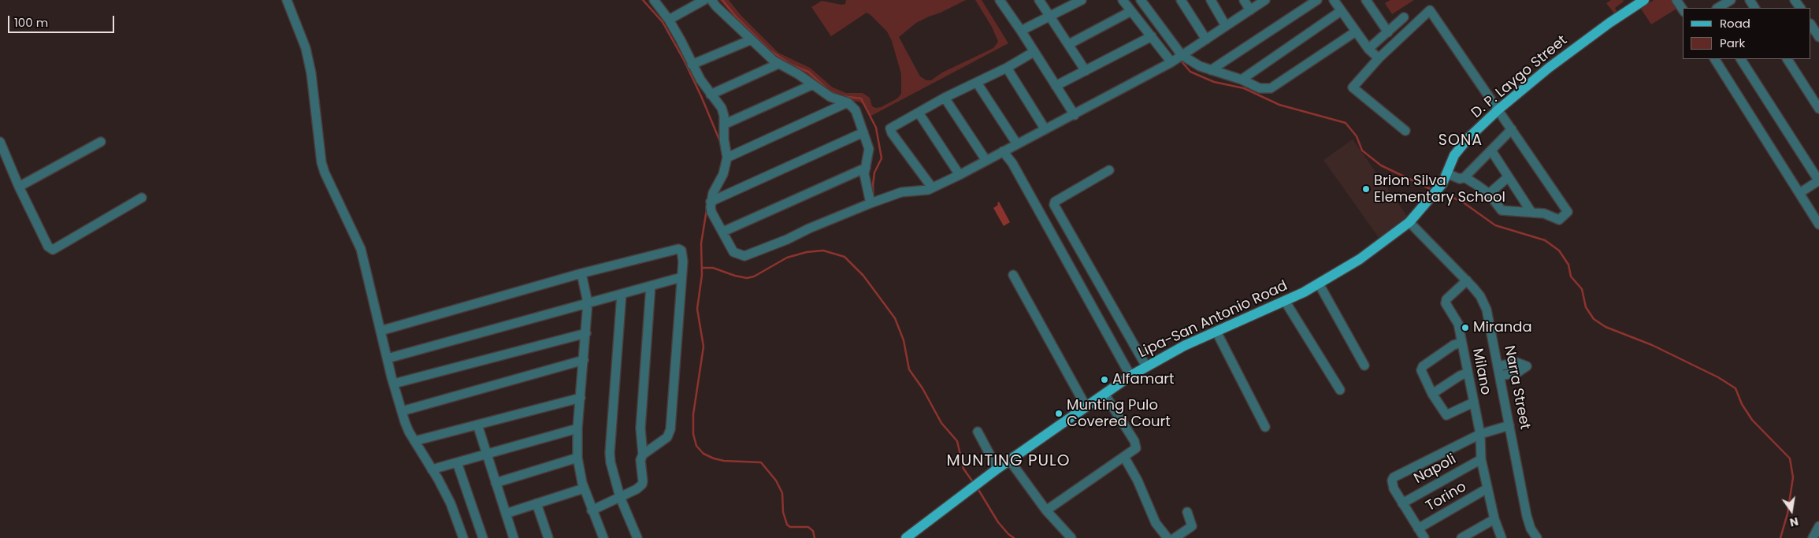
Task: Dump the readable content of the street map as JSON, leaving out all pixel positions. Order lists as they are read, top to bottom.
{
  "streets": {
    "main road": ["D. P. Laygo Street", "Lipa-San Antonio Road"],
    "street": [
      "Milano",
      "Narra Street",
      "Napoli",
      "Torino"
    ]
  },
  "crossings": [
    ["D. P. Laygo Street", "Lipa-San Antonio Road"],
    ["Lipa-San Antonio Road", "Narra Street"],
    ["Milano", "Narra Street"],
    ["Milano", "Napoli"],
    ["Milano", "Torino"]
  ],
  "districts": ["SONA", "MUNTING PULO"],
  "places": [
    "Brion Silva Elementary School",
    "Miranda",
    "Alfamart",
    "Munting Pulo Covered Court"
  ],
  "legend": ["Road", "Park"],
  "scale_bar": "100 m",
  "north": "bottom"
}
